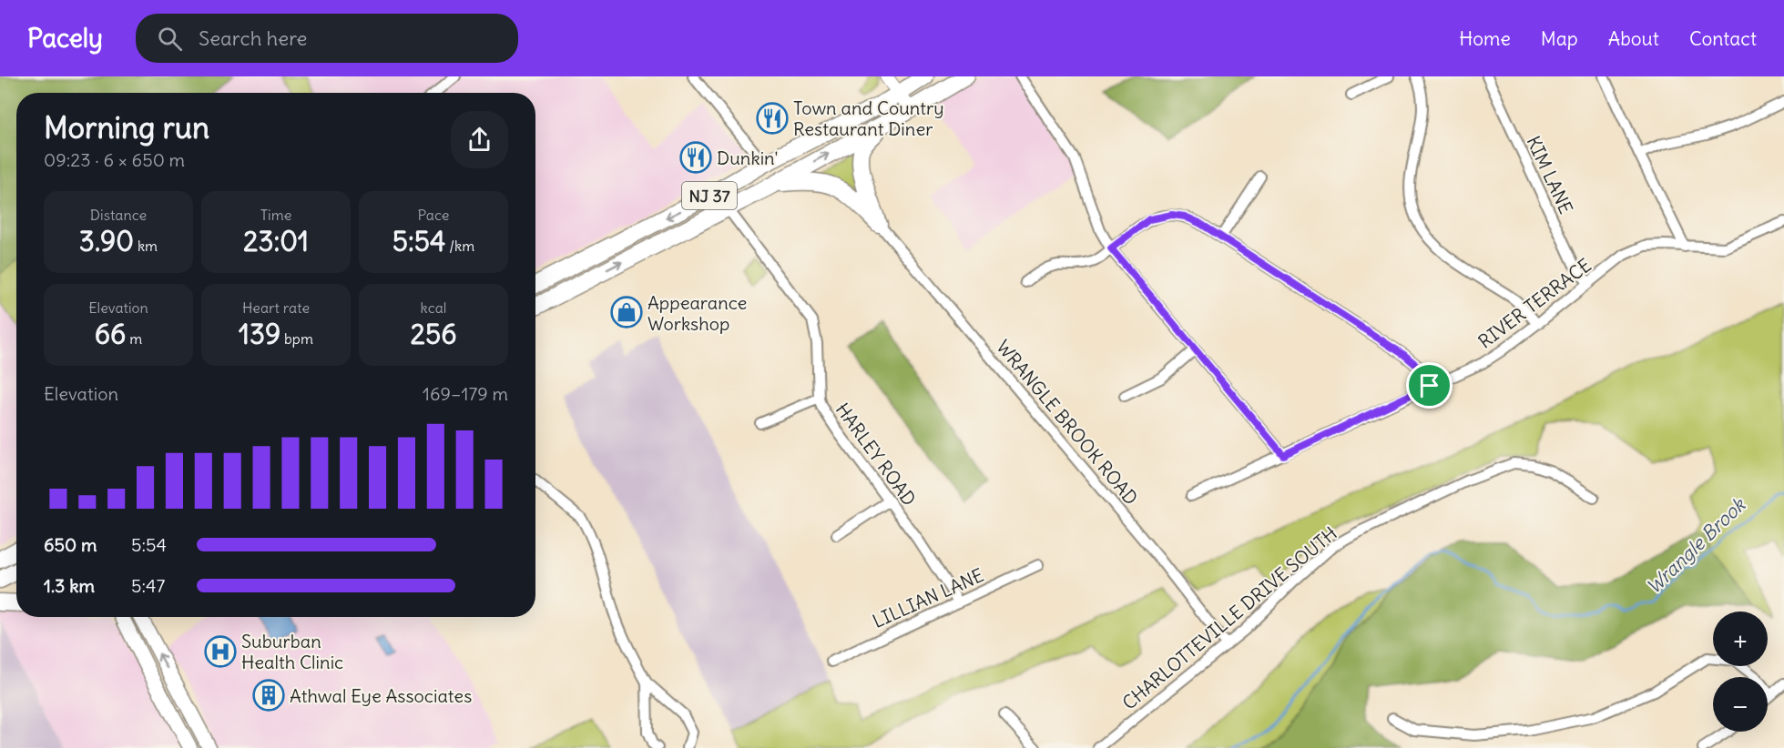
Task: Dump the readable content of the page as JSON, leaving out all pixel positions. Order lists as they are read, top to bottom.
{
  "streets": {
    "highway": ["NJ 37"],
    "street": [
      "KIM LANE",
      "RIVER TERRACE",
      "WRANGLE BROOK ROAD",
      "HARLEY ROAD",
      "LILLIAN LANE",
      "CHARLOTTEVILLE DRIVE SOUTH"
    ]
  },
  "crossings": [
    ["KIM LANE", "RIVER TERRACE"],
    ["NJ 37", "HARLEY ROAD"],
    ["WRANGLE BROOK ROAD", "CHARLOTTEVILLE DRIVE SOUTH"],
    ["HARLEY ROAD", "LILLIAN LANE"]
  ],
  "water": ["Wrangle Brook"],
  "places": {
    "restaurant": ["Town and Country Restaurant Diner", "Dunkin'"],
    "shop": ["Appearance Workshop"],
    "hospital": ["Suburban Health Clinic"],
    "building": ["Athwal Eye Associates"]
  },
  "page": {
    "header": "Pacely",
    "search": "Search here",
    "nav": [
      "Home",
      "Map",
      "About",
      "Contact"
    ],
    "heading": ["Morning run", "09:23 · 6 × 650 m"],
    "stats": [
      ["Distance", "3.90 km"],
      ["Time", "23:01"],
      ["Pace", "5:54 /km"],
      ["Elevation", "66 m"],
      ["Heart rate", "139 bpm"],
      ["kcal", "256"]
    ],
    "chart": ["Elevation", "169–179 m"],
    "list": [
      {
        "name": "650 m",
        "note": "5:54"
      },
      {
        "name": "1.3 km",
        "note": "5:47"
      }
    ],
    "map_buttons": ["+", "−"]
  }
}
